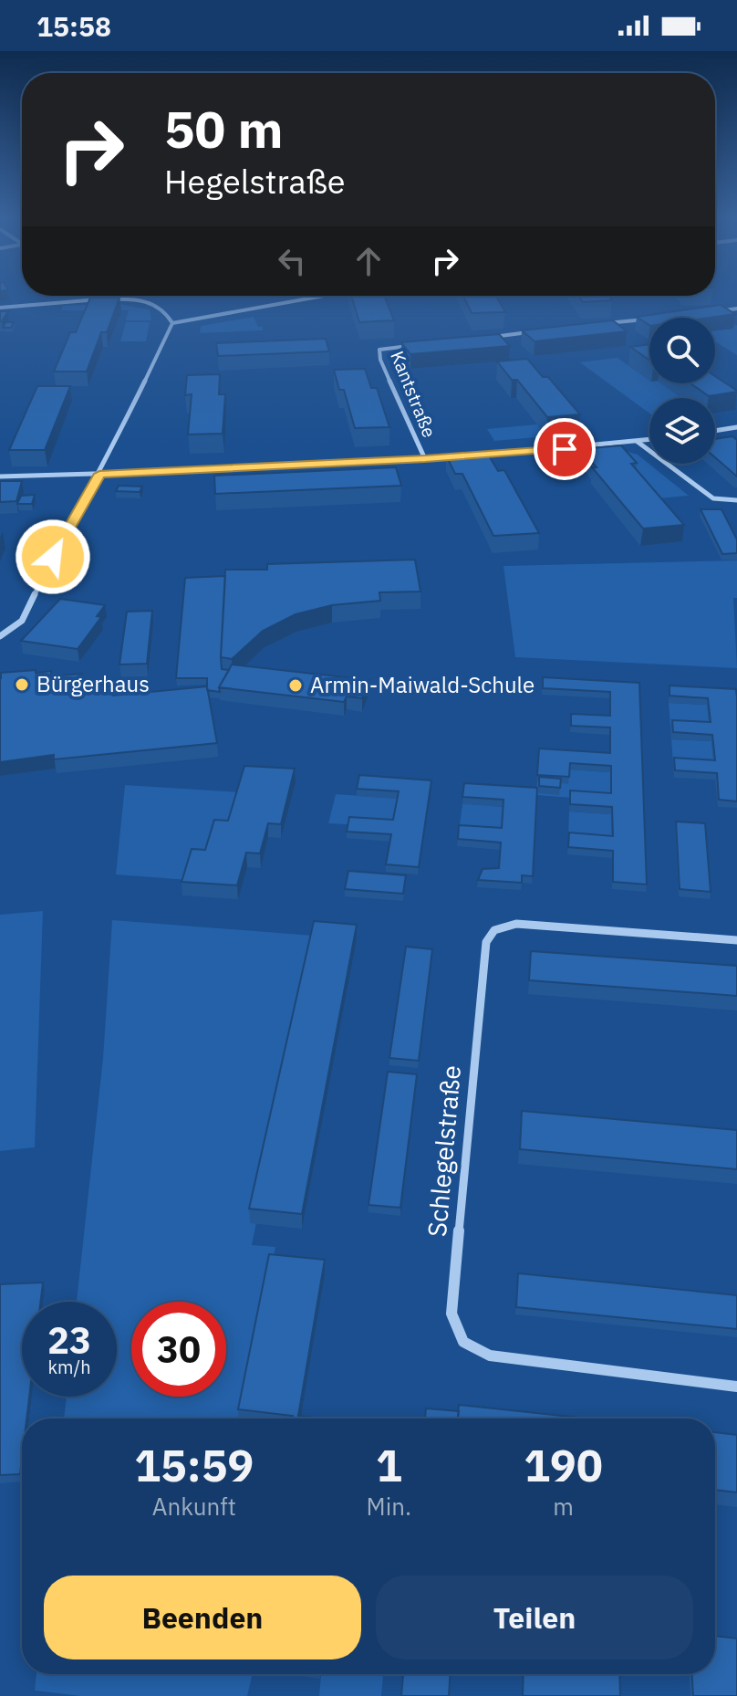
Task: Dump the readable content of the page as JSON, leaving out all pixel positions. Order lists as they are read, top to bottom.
{
  "streets": {
    "street": ["Kantstraße", "Schlegelstraße"]
  },
  "places": ["Bürgerhaus", "Armin-Maiwald-Schule"],
  "page": {
    "status": "15:58",
    "turn": ["50 m", "Hegelstraße"],
    "speed": "23 km/h",
    "limit": "30",
    "eta": [
      "15:59",
      "Ankunft",
      "1",
      "Min.",
      "190",
      "m"
    ],
    "buttons": ["Beenden", "Teilen"]
  }
}
